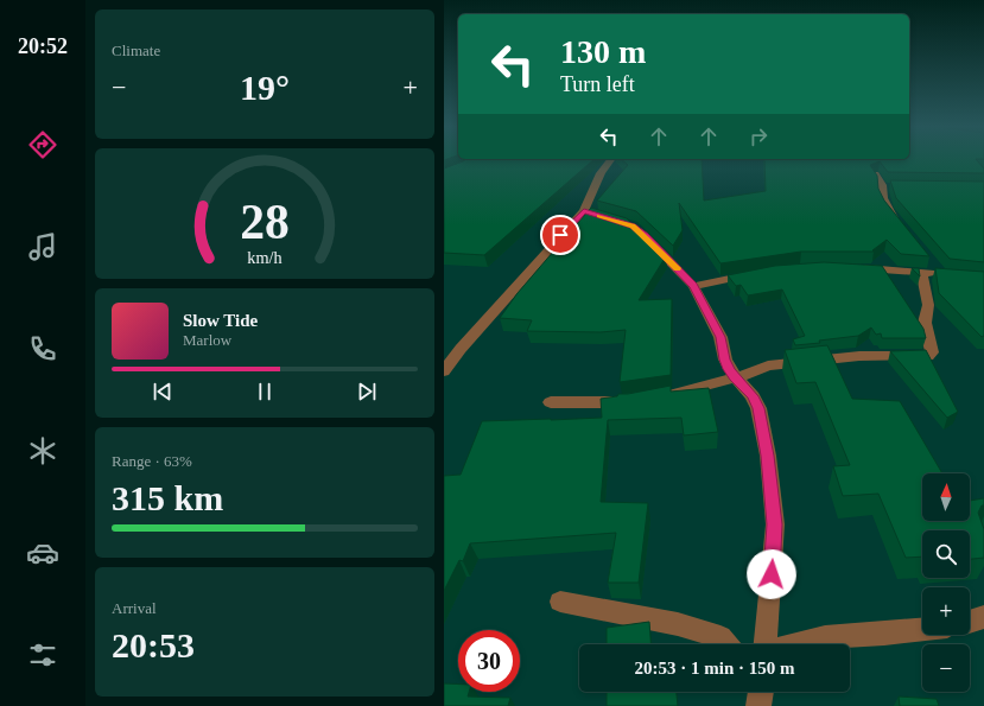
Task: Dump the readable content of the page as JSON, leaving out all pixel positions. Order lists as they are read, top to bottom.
{
  "north": "top",
  "page": {
    "tabs": "20:52",
    "tile": [
      "Climate",
      ["Range · 63%", "315 km"],
      ["Arrival", "20:53"]
    ],
    "turn": ["130 m", "Turn left"],
    "heat": ["−", "19°", "+"],
    "song": ["Slow Tide", "Marlow"],
    "map_buttons": ["+", "−"],
    "limit": "30",
    "trip": "20:53 · 1 min · 150 m",
    "gauge": ["28", "km/h"]
  }
}
